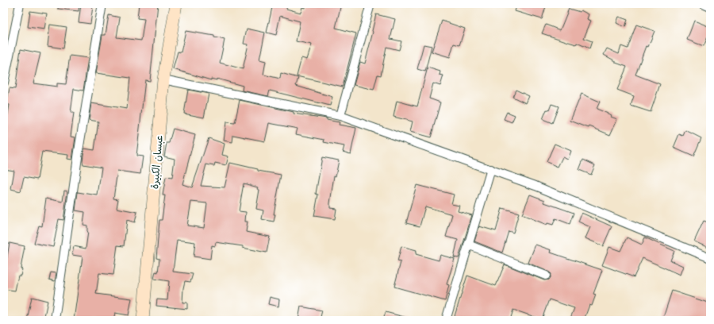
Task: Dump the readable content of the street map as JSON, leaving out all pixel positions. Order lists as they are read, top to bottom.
{
  "streets": {
    "main road": ["عبسان الكبيرة"]
  }
}
